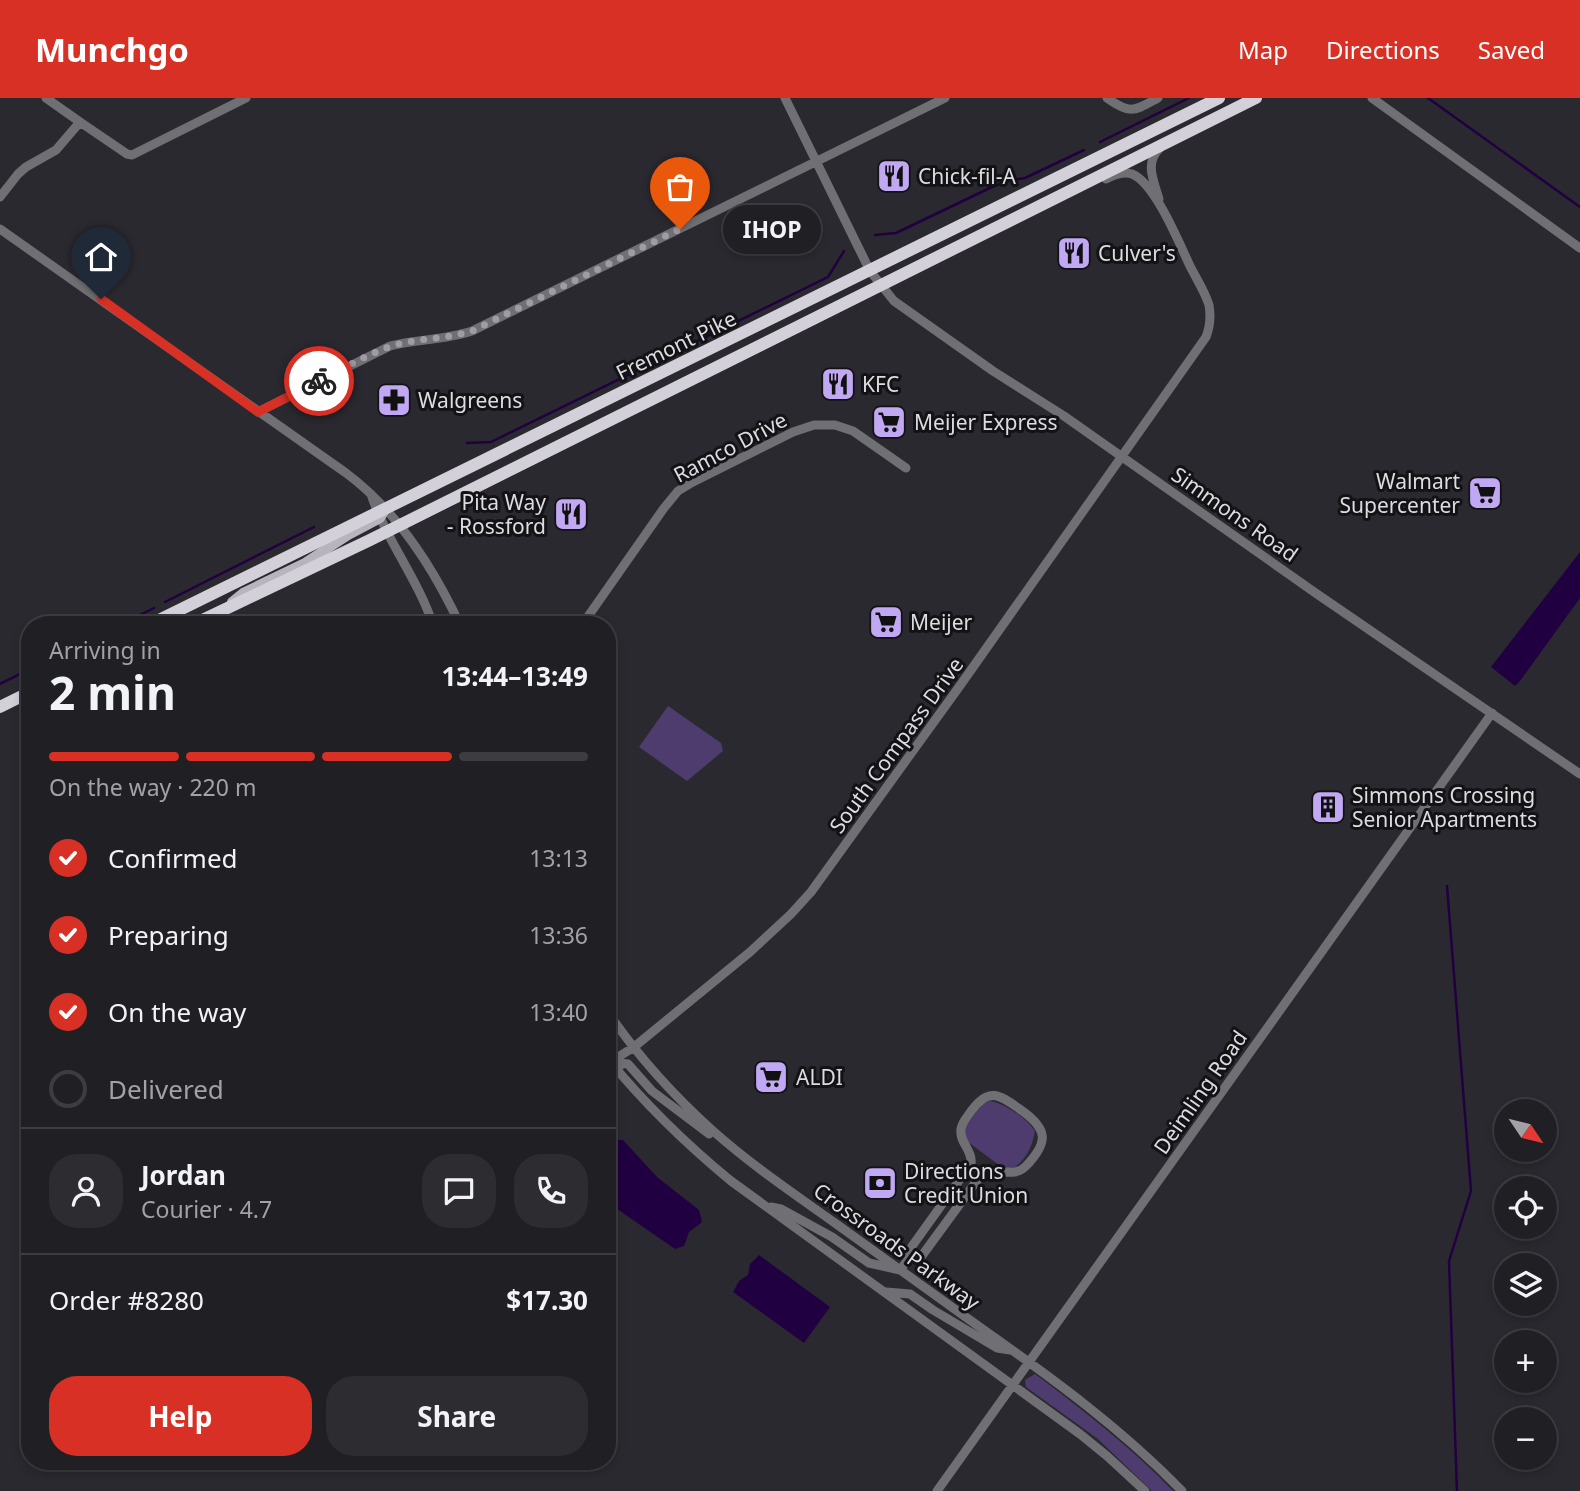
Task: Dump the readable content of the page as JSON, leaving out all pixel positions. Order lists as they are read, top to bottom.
{
  "streets": {
    "highway": ["Fremont Pike"],
    "street": [
      "Ramco Drive",
      "Simmons Road",
      "South Compass Drive",
      "Deimling Road",
      "Crossroads Parkway"
    ]
  },
  "crossings": [
    ["Fremont Pike", "Simmons Road"],
    ["Fremont Pike", "South Compass Drive"],
    ["Simmons Road", "South Compass Drive"],
    ["Simmons Road", "Deimling Road"],
    ["South Compass Drive", "Crossroads Parkway"],
    ["Deimling Road", "Crossroads Parkway"]
  ],
  "places": {
    "restaurant": [
      "Chick-fil-A",
      "Culver's",
      "KFC",
      "Pita Way - Rossford"
    ],
    "other": ["IHOP"],
    "pharmacy": ["Walgreens"],
    "supermarket": [
      "Meijer Express",
      "Walmart Supercenter",
      "Meijer",
      "ALDI"
    ],
    "building": ["Simmons Crossing Senior Apartments"],
    "bank": ["Directions Credit Union"]
  },
  "north": "bottom right",
  "page": {
    "header": "Munchgo",
    "nav": ["Map", "Directions", "Saved"],
    "bubble": "IHOP",
    "heading": ["2 min", "Arriving in", "13:44–13:49"],
    "panel": [
      "Jordan",
      "Courier · 4.7",
      "Order #8280",
      "$17.30"
    ],
    "bar": "On the way · 220 m",
    "list": [
      ["Confirmed", "13:13"],
      ["Preparing", "13:36"],
      ["On the way", "13:40"],
      "Delivered"
    ],
    "map_buttons": ["+", "−"],
    "buttons": ["Help", "Share"]
  }
}
